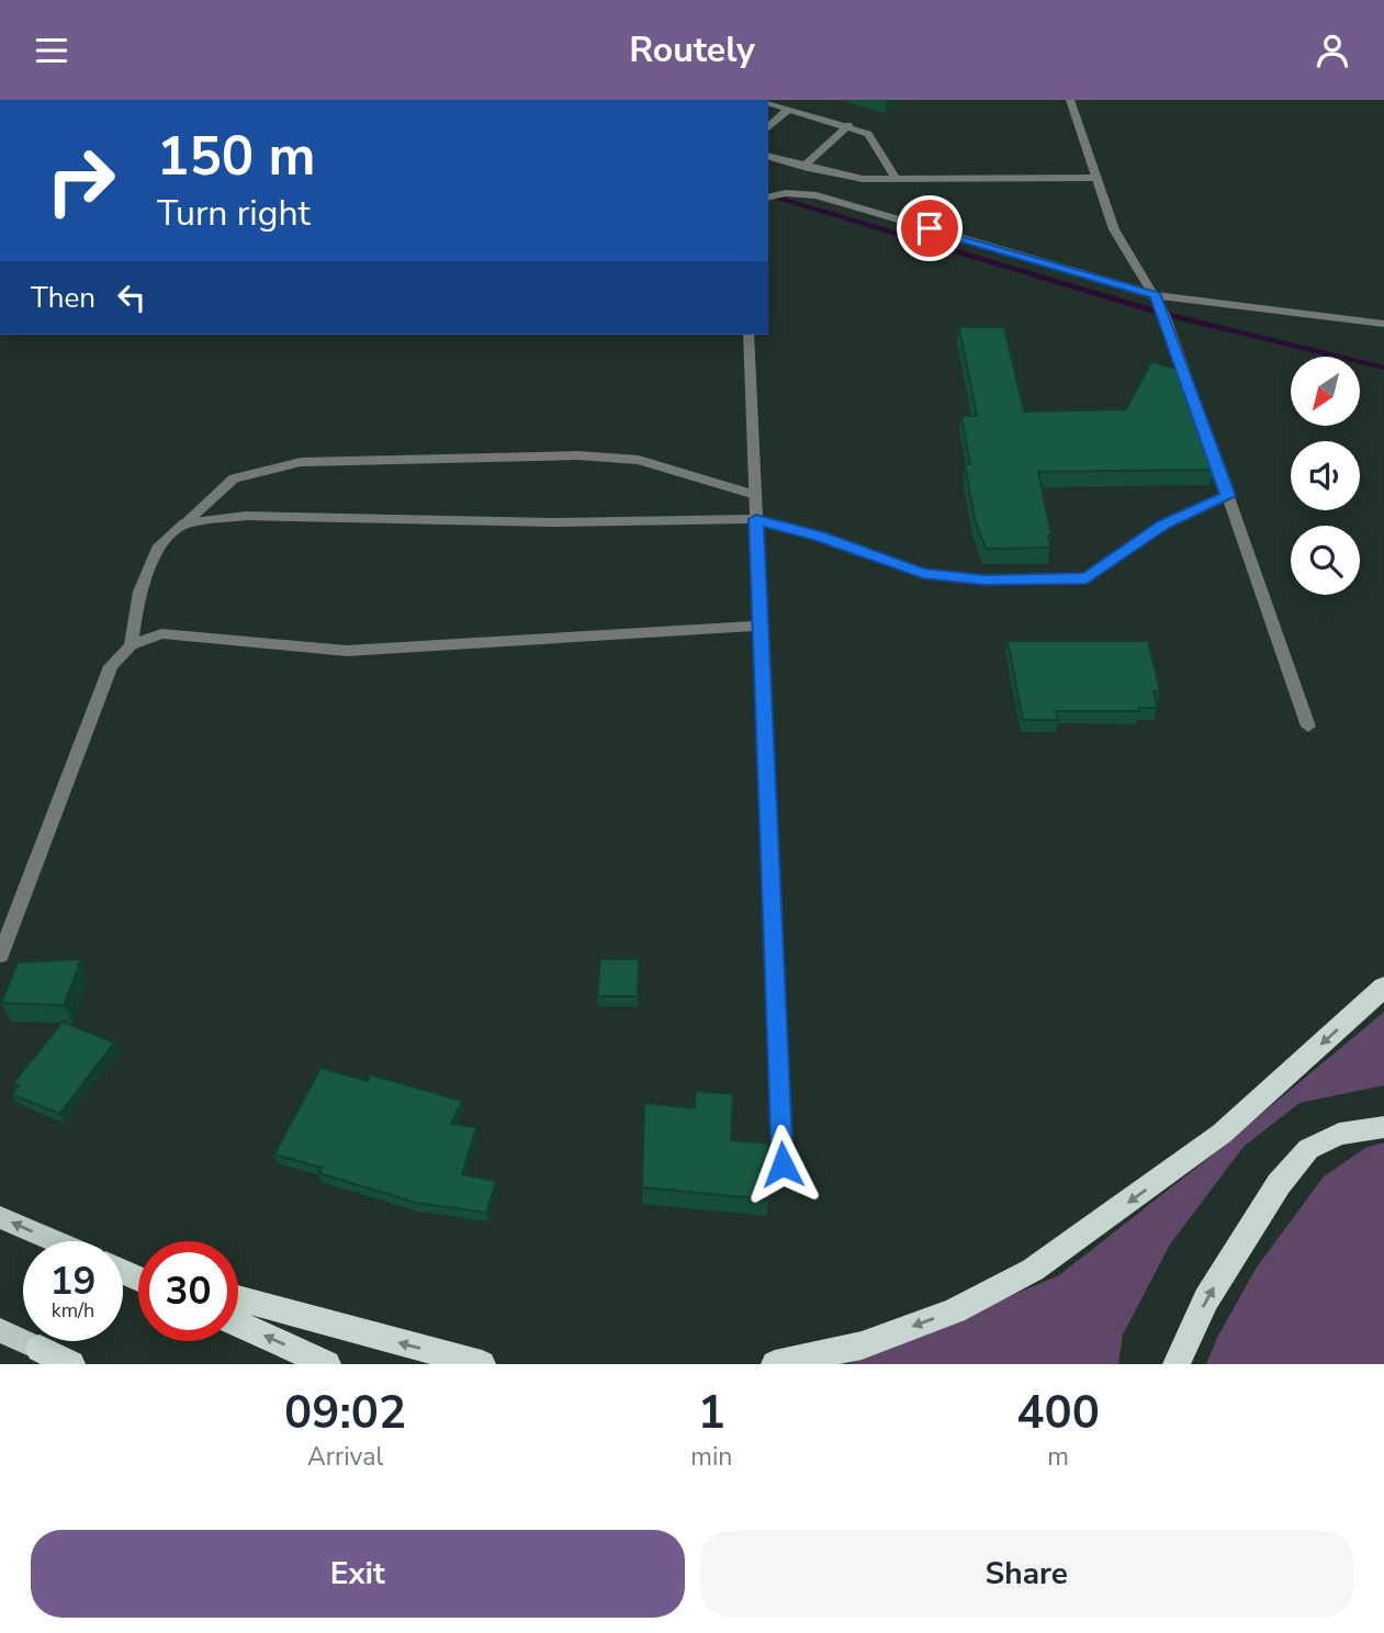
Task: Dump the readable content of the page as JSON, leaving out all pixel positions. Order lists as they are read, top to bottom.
{
  "north": "bottom left",
  "page": {
    "header": "Routely",
    "turn": ["150 m", "Turn right"],
    "then": "Then",
    "speed": "19 km/h",
    "limit": "30",
    "eta": [
      "09:02",
      "Arrival",
      "1",
      "min",
      "400",
      "m"
    ],
    "buttons": ["Exit", "Share"]
  }
}
